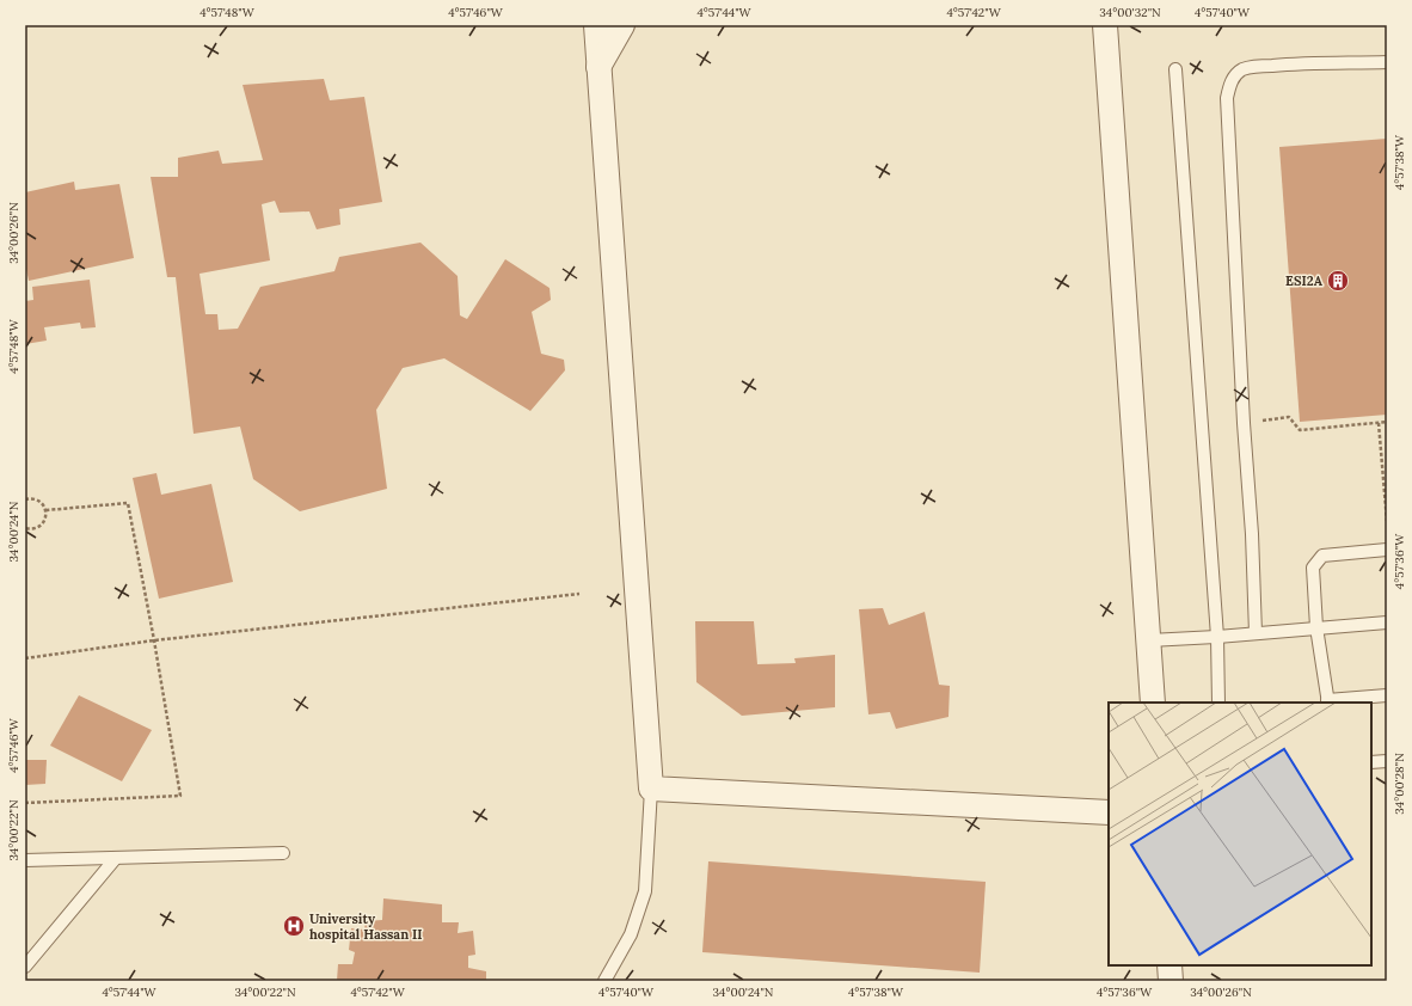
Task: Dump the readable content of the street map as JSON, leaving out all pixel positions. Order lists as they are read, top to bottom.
{
  "places": {
    "building": ["ESI2A"],
    "hospital": ["University hospital Hassan II"]
  },
  "coordinates": [
    "4°57'48\"W",
    "4°57'46\"W",
    "4°57'44\"W",
    "4°57'42\"W",
    "34°00'32\"N",
    "4°57'40\"W",
    "4°57'38\"W",
    "34°00'26\"N",
    "34°00'24\"N",
    "4°57'36\"W",
    "34°00'28\"N",
    "34°00'22\"N"
  ]
}
